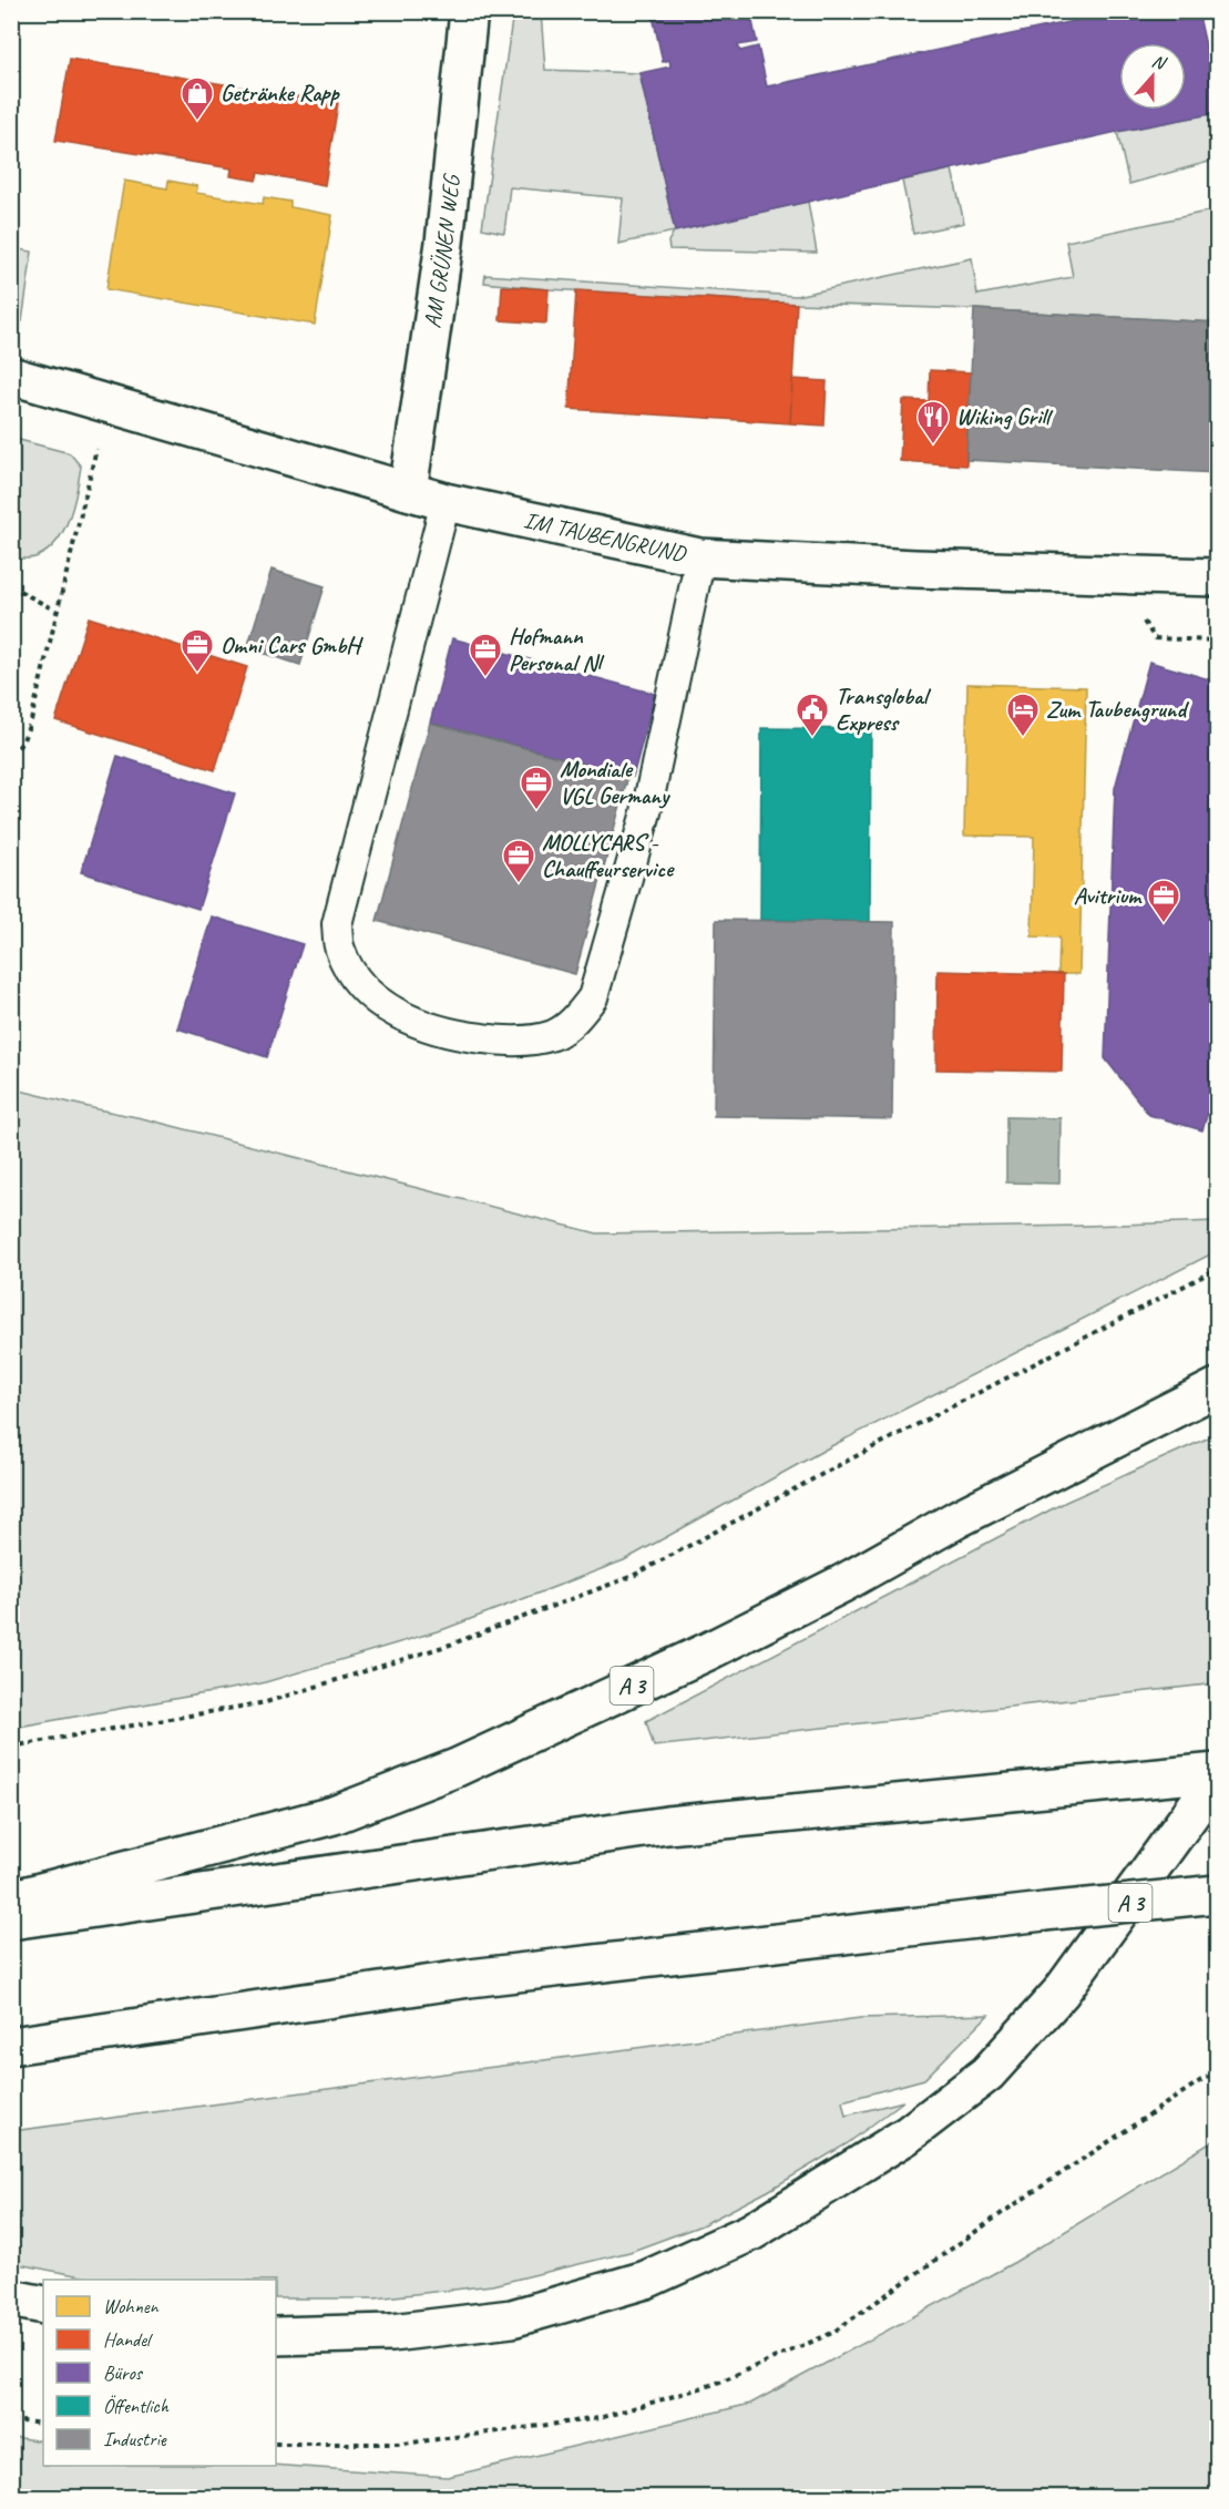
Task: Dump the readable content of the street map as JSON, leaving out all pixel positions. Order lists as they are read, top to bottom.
{
  "streets": {
    "main road": ["AM GRÜNEN WEG", "IM TAUBENGRUND", "A 3"]
  },
  "crossings": [
    ["AM GRÜNEN WEG", "IM TAUBENGRUND"]
  ],
  "places": {
    "shop": ["Getränke Rapp"],
    "restaurant": ["Wiking Grill"],
    "office": [
      "Omni Cars GmbH",
      "Hofmann Personal Nl",
      "Mondiale VGL Germany",
      "MOLLYCARS - Chauffeurservice",
      "Avitrium"
    ],
    "public building": ["Transglobal Express"],
    "hotel": ["Zum Taubengrund"]
  },
  "legend": [
    "Wohnen",
    "Handel",
    "Büros",
    "Öffentlich",
    "Industrie"
  ],
  "north": "top"
}
